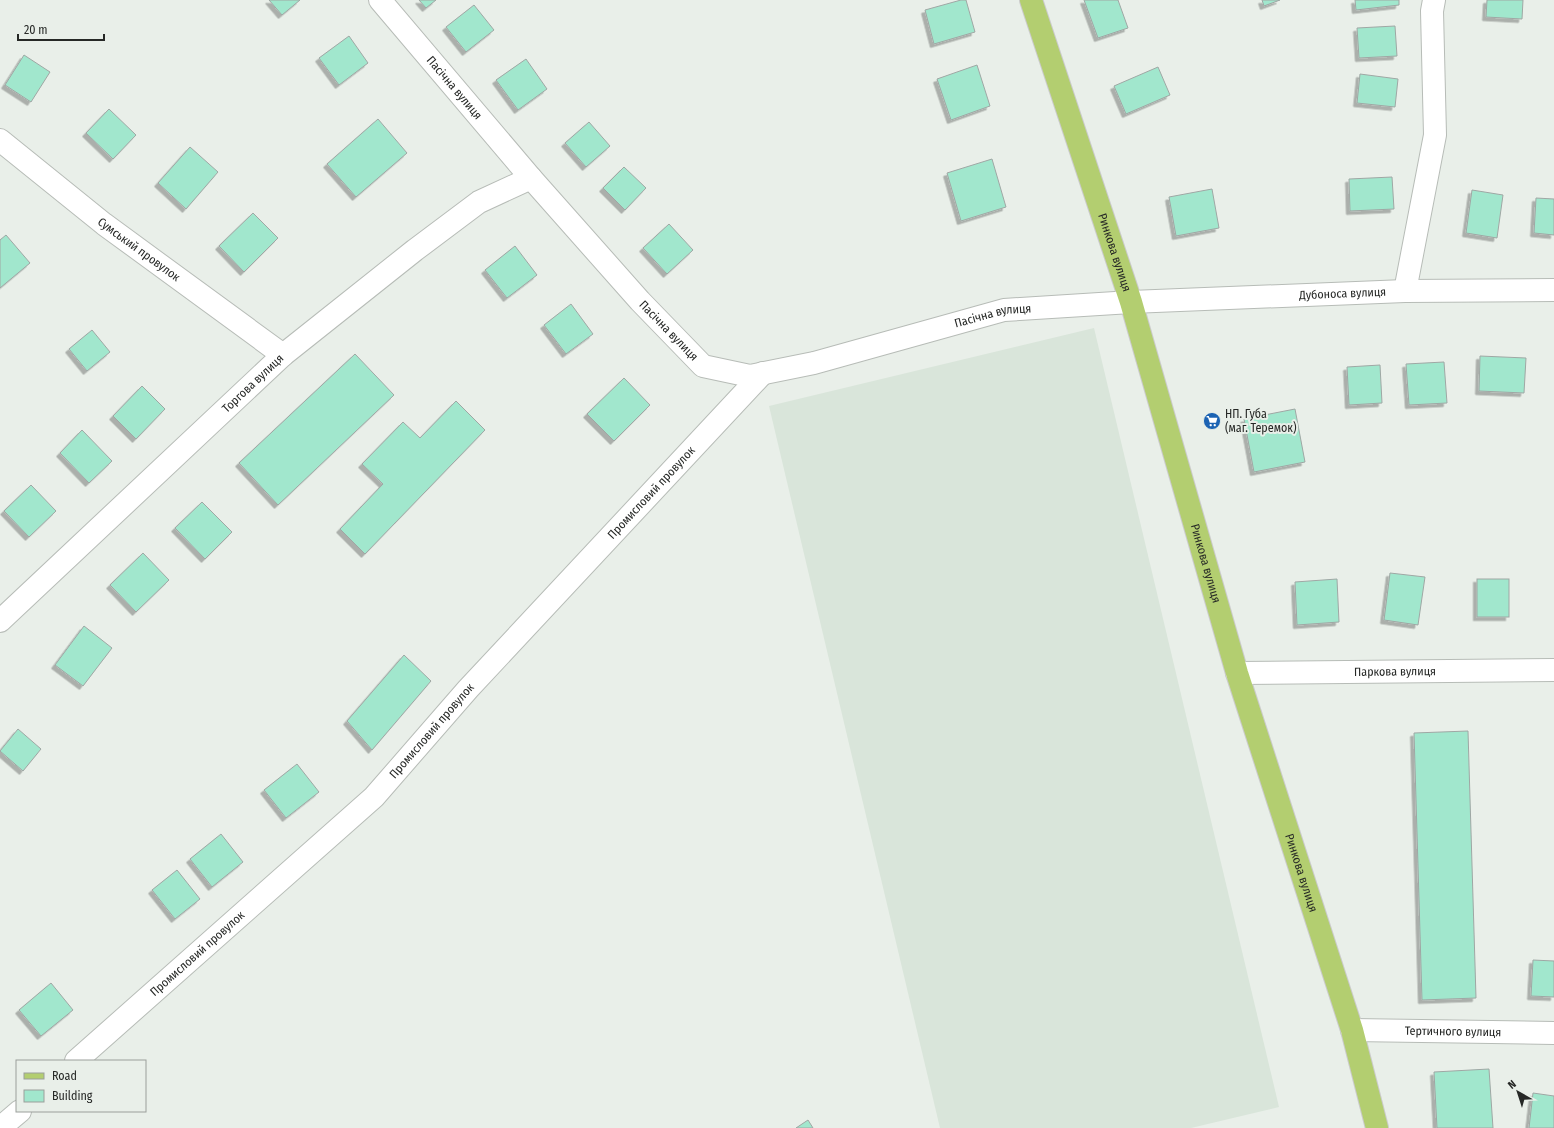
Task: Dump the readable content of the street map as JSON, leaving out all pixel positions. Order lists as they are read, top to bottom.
{
  "streets": {
    "main road": ["Ринкова вулиця"],
    "street": [
      "Пасічна вулиця",
      "Сумський провулок",
      "Дубоноса вулиця",
      "Торгова вулиця",
      "Промисловий провулок",
      "Паркова вулиця",
      "Тертичного вулиця"
    ]
  },
  "crossings": [
    ["Пасічна вулиця", "Ринкова вулиця"],
    ["Пасічна вулиця", "Дубоноса вулиця"],
    ["Пасічна вулиця", "Торгова вулиця"],
    ["Пасічна вулиця", "Промисловий провулок"],
    ["Сумський провулок", "Торгова вулиця"],
    ["Ринкова вулиця", "Дубоноса вулиця"],
    ["Ринкова вулиця", "Паркова вулиця"],
    ["Ринкова вулиця", "Тертичного вулиця"]
  ],
  "places": {
    "supermarket": ["НП. Губа (маг. Теремок)"]
  },
  "legend": ["Road", "Building"],
  "scale_bar": "20 m",
  "north": "top left"
}
